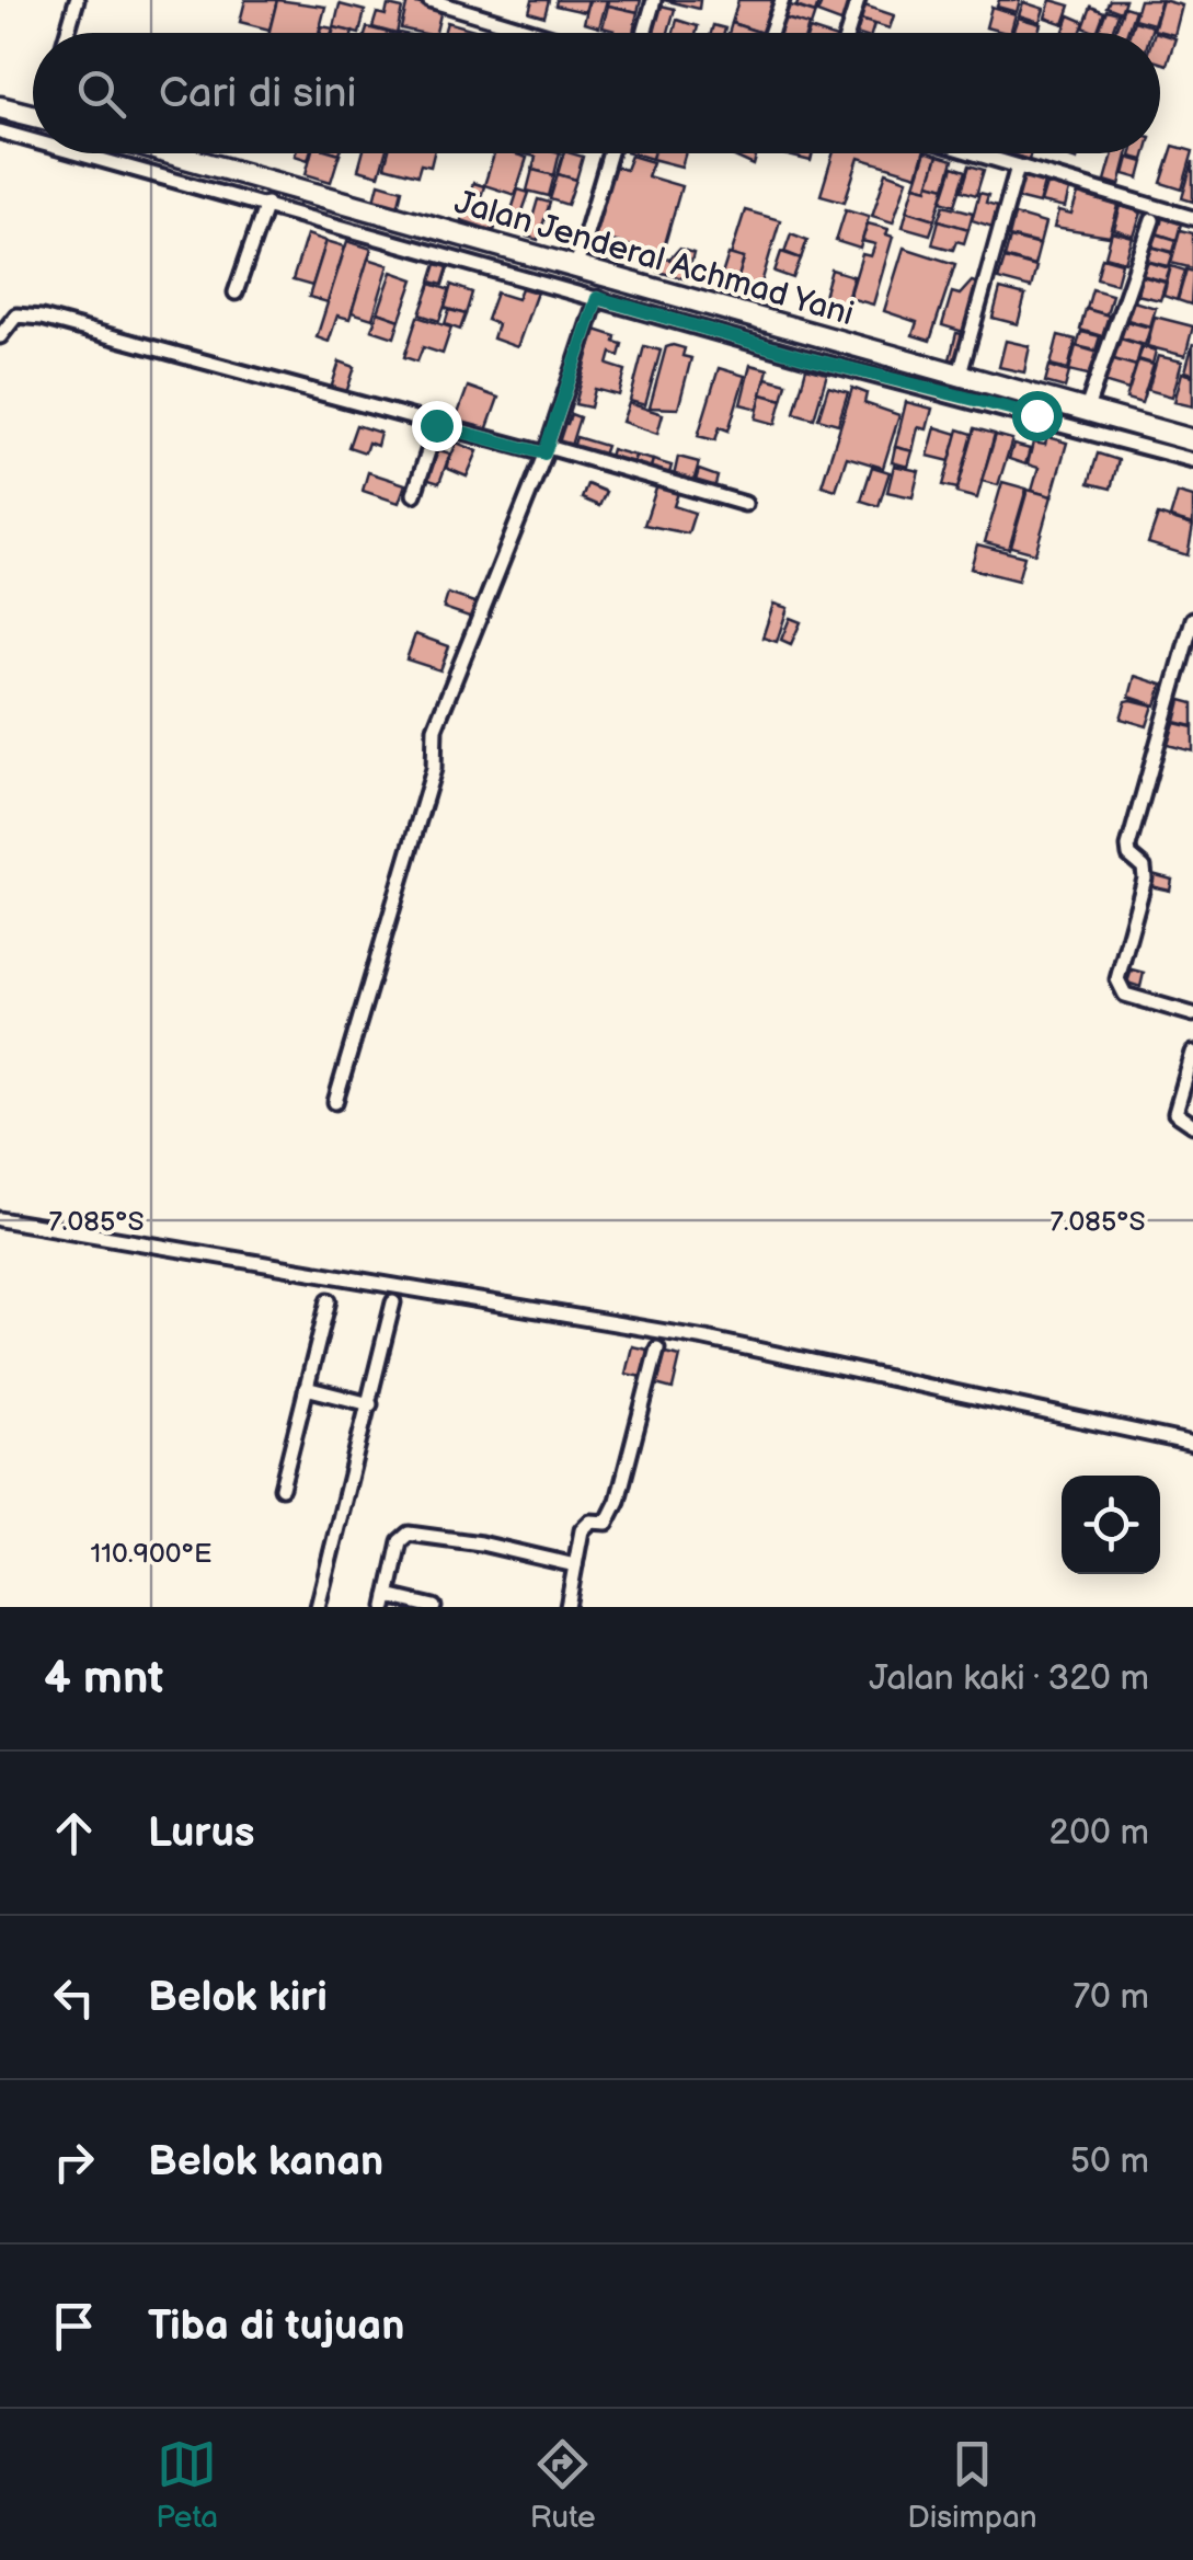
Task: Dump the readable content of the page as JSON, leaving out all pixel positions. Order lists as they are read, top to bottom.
{
  "streets": {
    "main road": ["Jalan Jenderal Achmad Yani"]
  },
  "page": {
    "search": "Cari di sini",
    "heading": ["4 mnt", "Jalan kaki · 320 m"],
    "list": [
      ["Lurus", "200 m"],
      ["Belok kiri", "70 m"],
      ["Belok kanan", "50 m"],
      "Tiba di tujuan"
    ],
    "nav": ["Peta", "Rute", "Disimpan"]
  },
  "coordinates": ["7.085°S", "110.900°E"]
}
